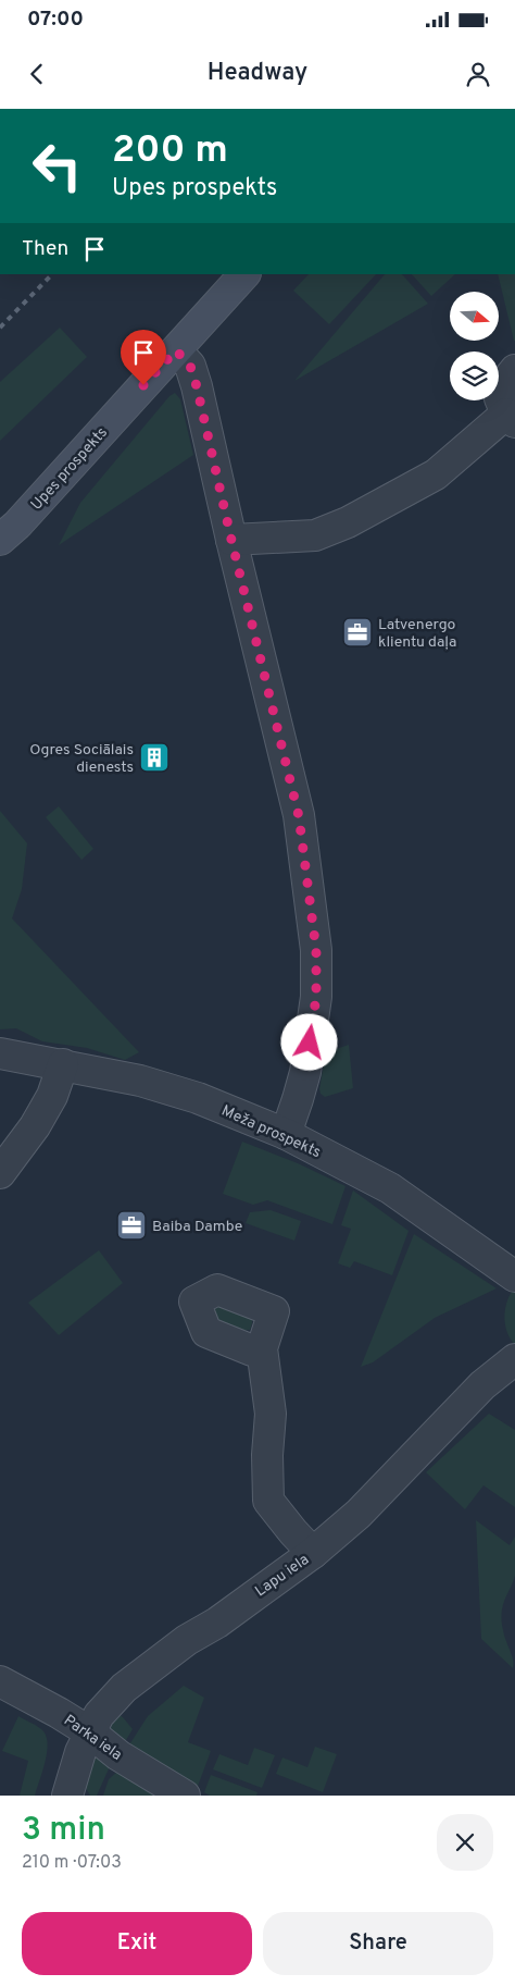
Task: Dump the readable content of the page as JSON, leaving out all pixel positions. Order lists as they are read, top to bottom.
{
  "streets": {
    "main road": ["Upes prospekts"],
    "street": ["Meža prospekts", "Lapu iela", "Parka iela"]
  },
  "crossings": [
    ["Lapu iela", "Parka iela"]
  ],
  "places": {
    "office": ["Latvenergo klientu daļa", "Baiba Dambe"],
    "building": ["Ogres Sociālais dienests"]
  },
  "north": "right",
  "page": {
    "status": "07:00",
    "header": "Headway",
    "turn": ["200 m", "Upes prospekts"],
    "then": "Then",
    "heading": ["3 min", "210 m · 07:03"],
    "buttons": ["Exit", "Share"]
  }
}
